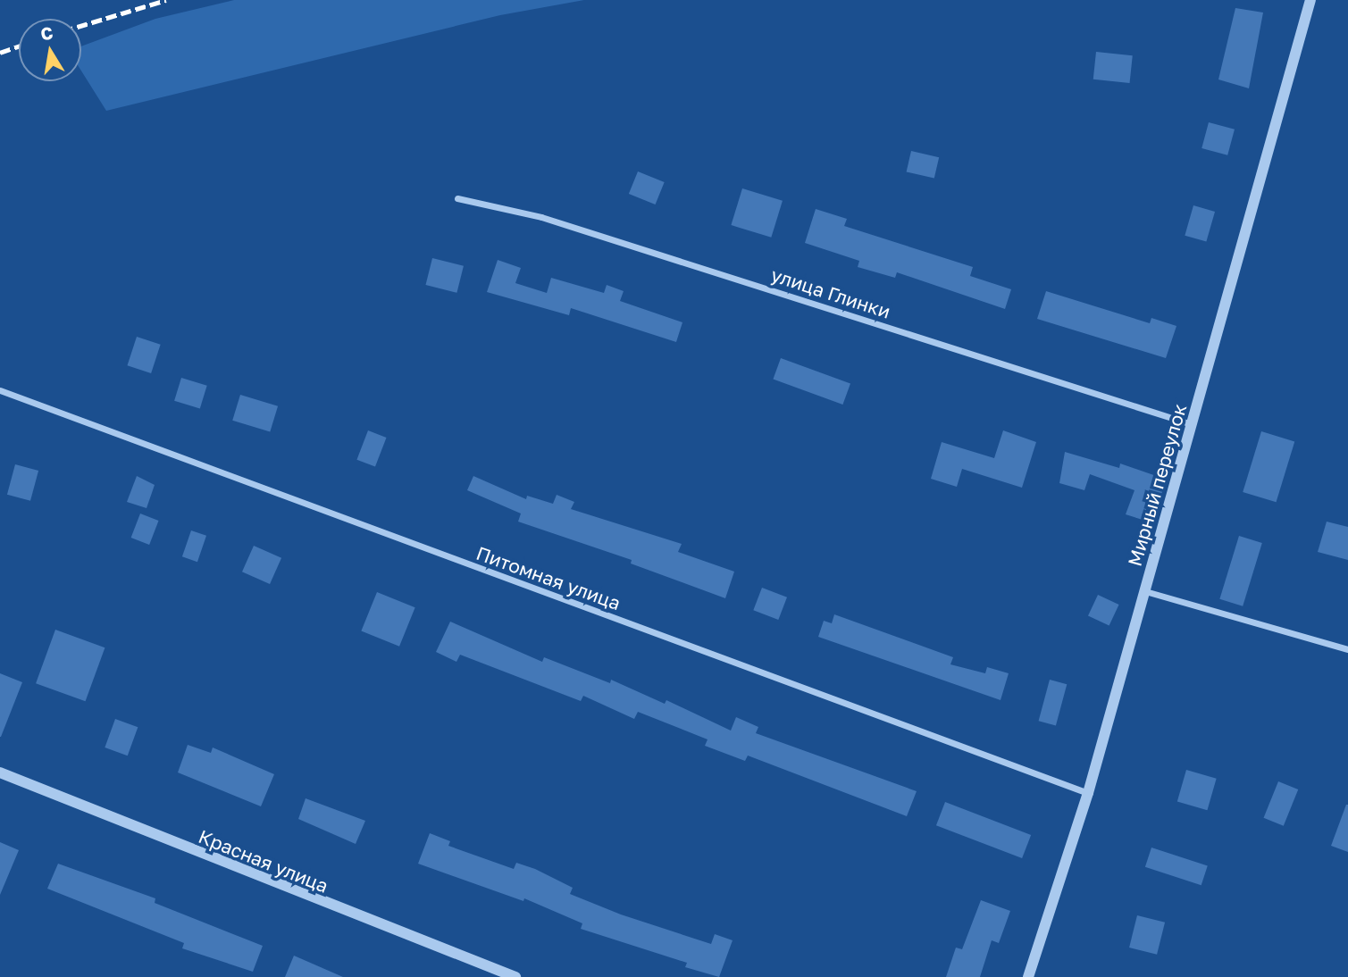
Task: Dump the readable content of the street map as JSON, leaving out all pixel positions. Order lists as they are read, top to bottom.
{
  "streets": {
    "street": [
      "улица Глинки",
      "Мирный переулок",
      "Питомная улица",
      "Красная улица"
    ]
  },
  "crossings": [
    ["улица Глинки", "Мирный переулок"],
    ["Мирный переулок", "Питомная улица"]
  ],
  "north": "top"
}
